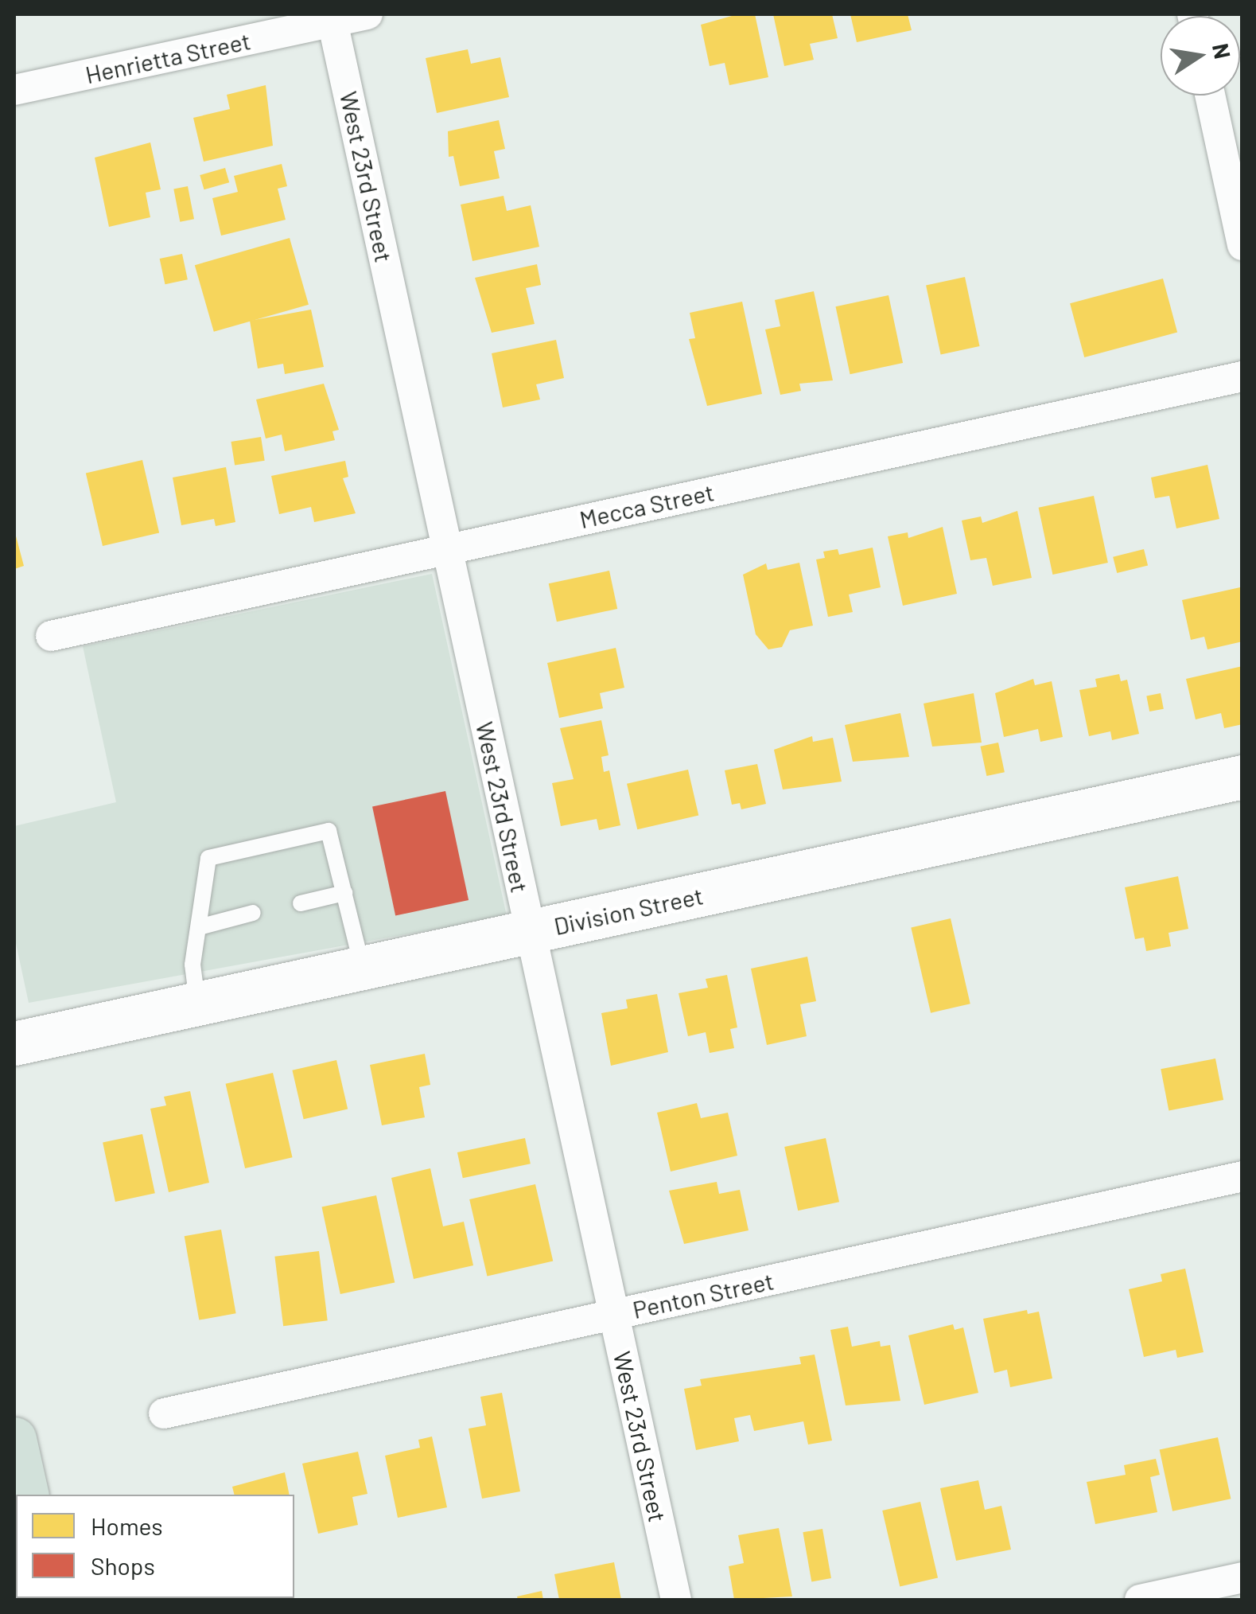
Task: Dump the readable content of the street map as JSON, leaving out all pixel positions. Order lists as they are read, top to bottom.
{
  "streets": {
    "street": [
      "Henrietta Street",
      "West 23rd Street",
      "Mecca Street",
      "Division Street",
      "Penton Street"
    ]
  },
  "crossings": [
    ["Henrietta Street", "West 23rd Street"],
    ["West 23rd Street", "Mecca Street"],
    ["West 23rd Street", "Division Street"],
    ["West 23rd Street", "Penton Street"]
  ],
  "legend": ["Homes", "Shops"],
  "north": "right"
}
